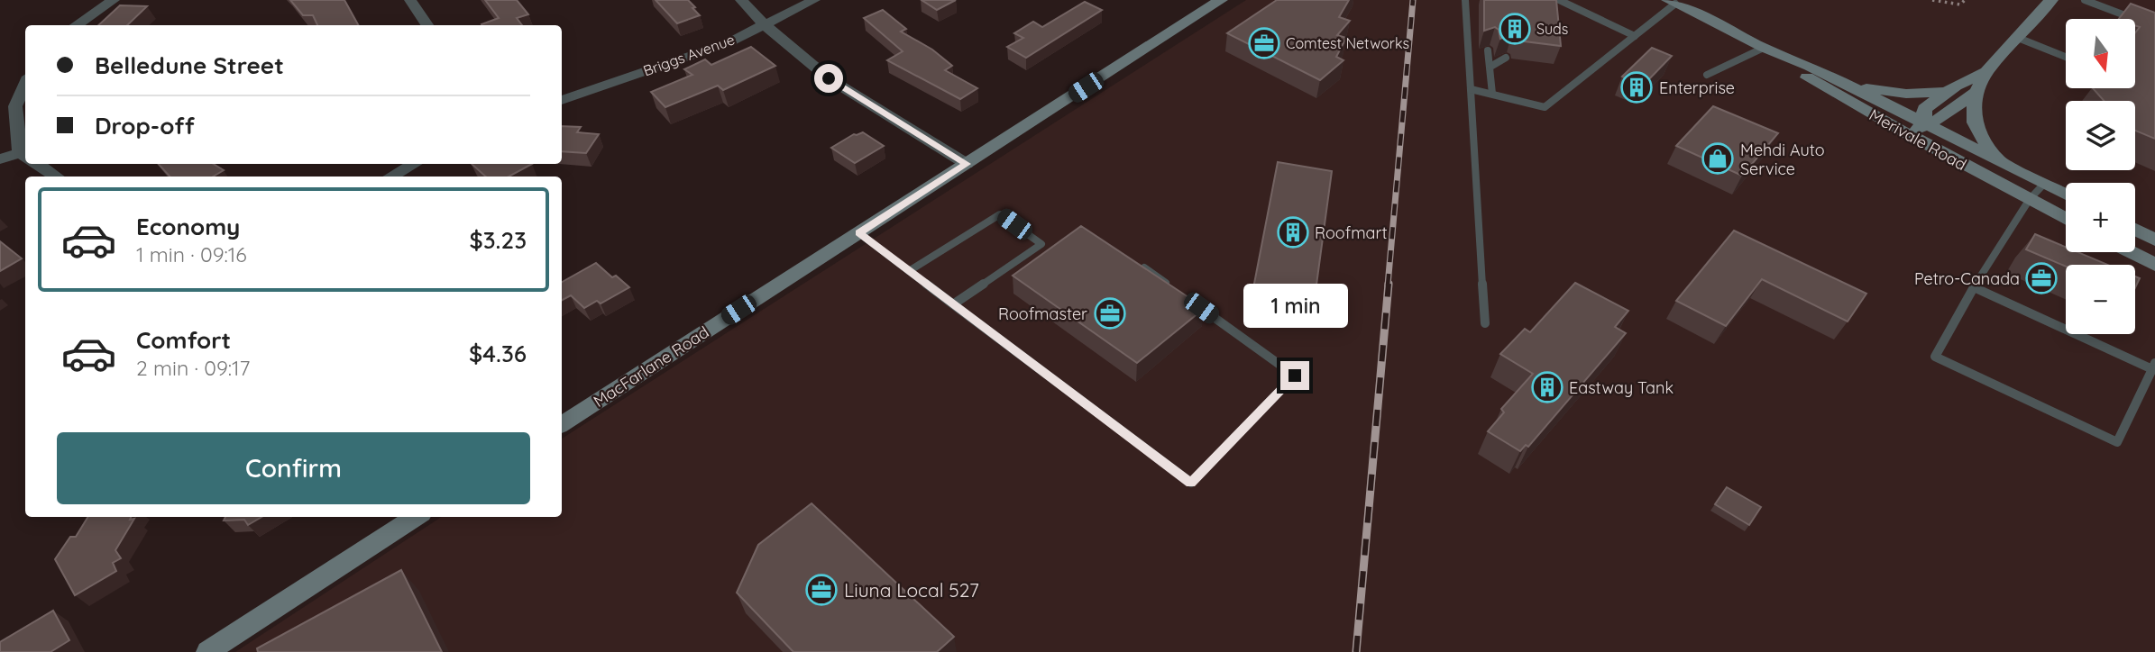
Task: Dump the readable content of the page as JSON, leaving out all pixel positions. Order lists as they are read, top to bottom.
{
  "streets": {
    "street": ["Briggs Avenue", "Merivale Road", "MacFarlane Road"]
  },
  "places": {
    "building": [
      "Suds",
      "Enterprise",
      "Roofmart",
      "Eastway Tank"
    ],
    "office": [
      "Comtest Networks",
      "Petro-Canada",
      "Roofmaster",
      "Liuna Local 527"
    ],
    "shop": ["Mehdi Auto Service"]
  },
  "north": "bottom",
  "page": {
    "map_buttons": ["+", "−"],
    "banner": ["Belledune Street", "Drop-off"],
    "list": [
      {
        "name": "Economy",
        "note": "1 min · 09:16",
        "value": "$3.23"
      },
      {
        "name": "Comfort",
        "note": "2 min · 09:17",
        "value": "$4.36"
      }
    ],
    "bubble": "1 min",
    "buttons": "Confirm"
  }
}
